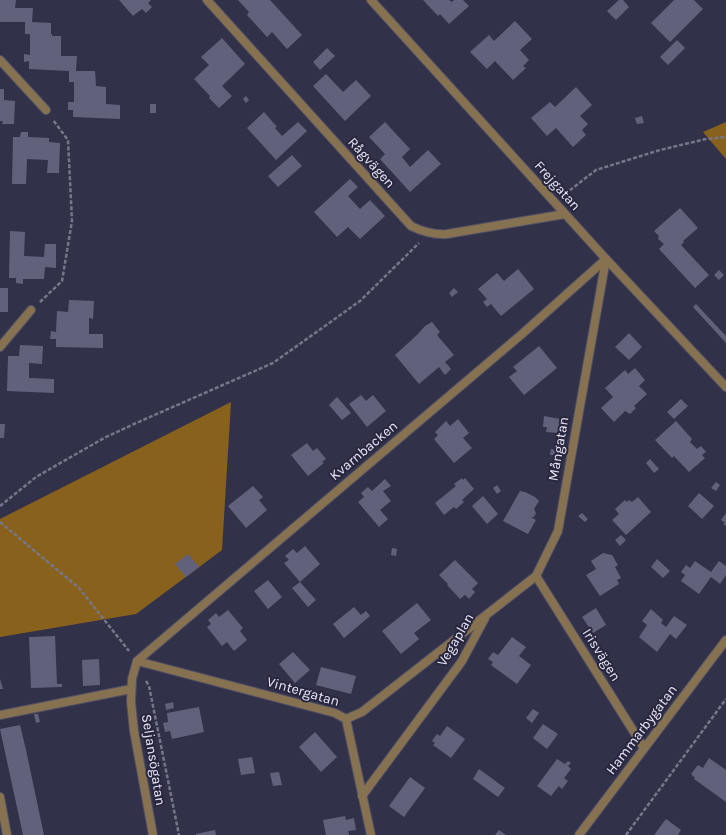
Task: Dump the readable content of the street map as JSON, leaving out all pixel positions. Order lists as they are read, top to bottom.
{
  "streets": {
    "street": [
      "Rågvägen",
      "Frejgatan",
      "Mångatan",
      "Kvarnbacken",
      "Vegaplan",
      "Irisvägen",
      "Vintergatan",
      "Hammarbygatan",
      "Seljansögatan"
    ]
  },
  "crossings": [
    ["Rågvägen", "Frejgatan"],
    ["Frejgatan", "Mångatan"],
    ["Frejgatan", "Kvarnbacken"],
    ["Mångatan", "Kvarnbacken"],
    ["Mångatan", "Vegaplan"],
    ["Mångatan", "Irisvägen"],
    ["Kvarnbacken", "Vintergatan"],
    ["Kvarnbacken", "Seljansögatan"],
    ["Vegaplan", "Vintergatan"],
    ["Irisvägen", "Hammarbygatan"],
    ["Vintergatan", "Seljansögatan"]
  ]
}
